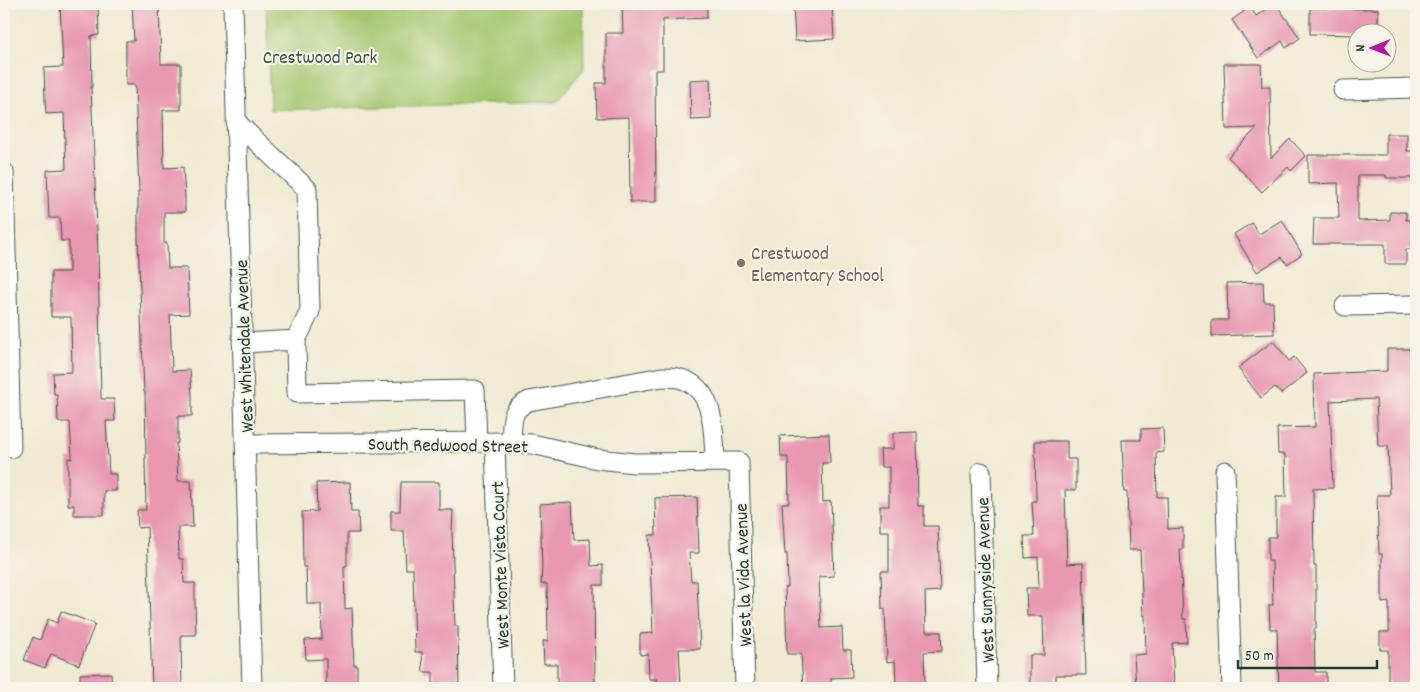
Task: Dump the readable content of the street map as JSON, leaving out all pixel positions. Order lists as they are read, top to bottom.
{
  "streets": {
    "street": [
      "West Whitendale Avenue",
      "South Redwood Street",
      "West Monte Vista Court",
      "West la Vida Avenue",
      "West Sunnyside Avenue"
    ]
  },
  "crossings": [
    ["West Whitendale Avenue", "South Redwood Street"],
    ["South Redwood Street", "West Monte Vista Court"],
    ["South Redwood Street", "West la Vida Avenue"]
  ],
  "parks": ["Crestwood Park"],
  "places": ["Crestwood Elementary School"],
  "scale_bar": "50 m",
  "north": "left"
}
